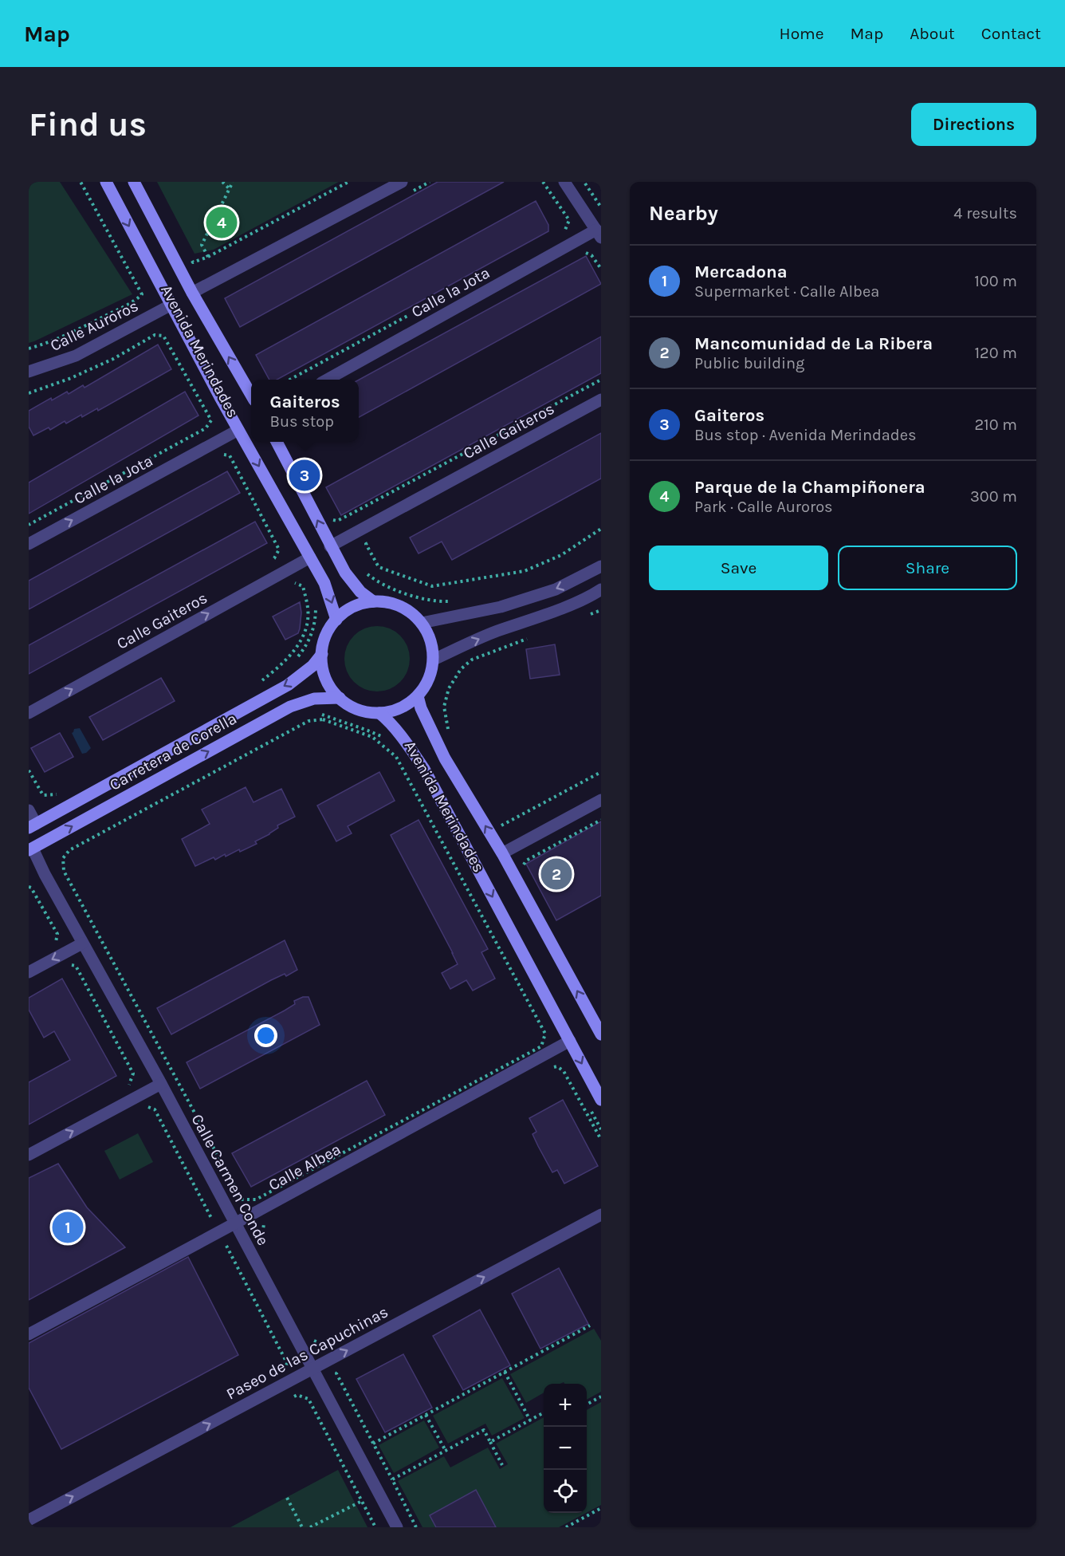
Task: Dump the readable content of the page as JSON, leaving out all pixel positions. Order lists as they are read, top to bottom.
{
  "streets": {
    "main road": ["Avenida Merindades", "Carretera de Corella"],
    "street": [
      "Calle la Jota",
      "Calle Auroros",
      "Calle Gaiteros",
      "Calle Albea",
      "Calle Carmen Conde",
      "Paseo de las Capuchinas"
    ]
  },
  "crossings": [
    ["Calle la Jota", "Avenida Merindades"],
    ["Calle Auroros", "Avenida Merindades"],
    ["Avenida Merindades", "Calle Gaiteros"],
    ["Avenida Merindades", "Carretera de Corella"],
    ["Avenida Merindades", "Calle Albea"],
    ["Carretera de Corella", "Calle Carmen Conde"],
    ["Calle Albea", "Calle Carmen Conde"],
    ["Calle Carmen Conde", "Paseo de las Capuchinas"]
  ],
  "one_way": ["Calle la Jota", "Calle Gaiteros", "Paseo de las Capuchinas"],
  "page": {
    "header": "Map",
    "nav": [
      "Home",
      "Map",
      "About",
      "Contact"
    ],
    "buttons": [
      "Directions",
      ["Save", "Share"]
    ],
    "title": "Find us",
    "heading": ["Nearby", "4 results"],
    "pins": [
      "4",
      "3",
      "2",
      "1"
    ],
    "list": [
      {
        "mark": "1",
        "name": "Mercadona",
        "note": "Supermarket · Calle Albea",
        "value": "100 m"
      },
      {
        "mark": "2",
        "name": "Mancomunidad de La Ribera",
        "note": "Public building",
        "value": "120 m"
      },
      {
        "mark": "3",
        "name": "Gaiteros",
        "note": "Bus stop · Avenida Merindades",
        "value": "210 m"
      },
      {
        "mark": "4",
        "name": "Parque de la Champiñonera",
        "note": "Park · Calle Auroros",
        "value": "300 m"
      }
    ],
    "popup": ["Gaiteros", "Bus stop"],
    "map_buttons": ["+", "−"]
  }
}
